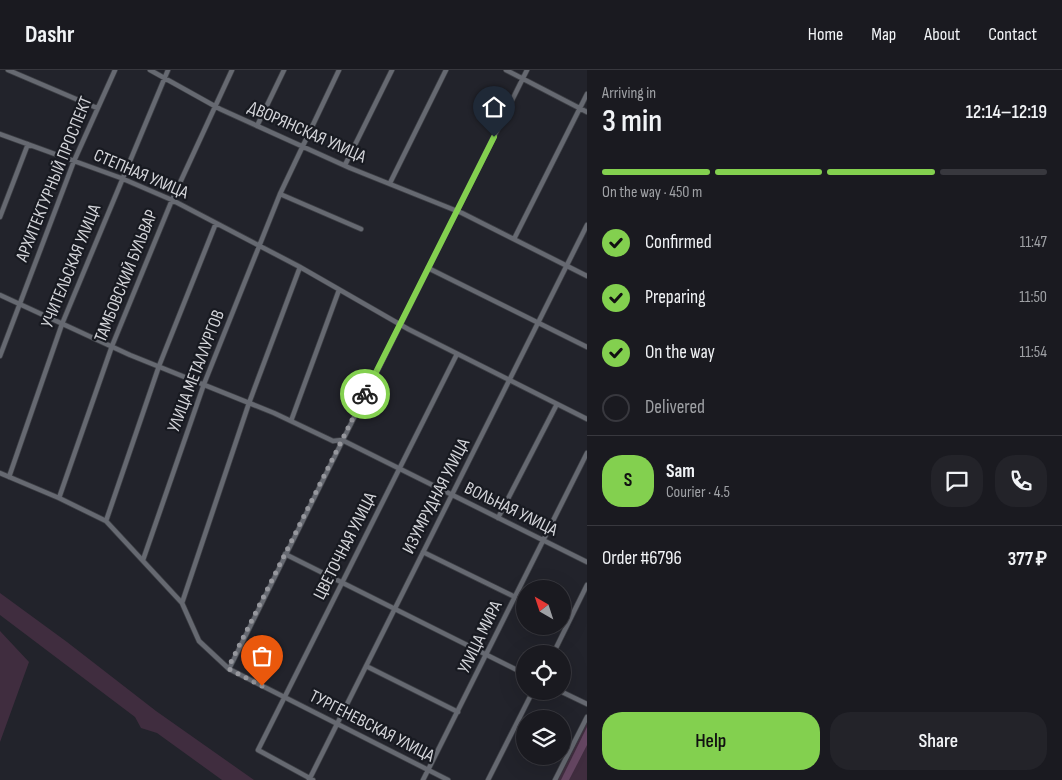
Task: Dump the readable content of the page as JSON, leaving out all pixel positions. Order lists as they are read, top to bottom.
{
  "streets": {
    "street": [
      "ДВОРЯНСКАЯ УЛИЦА",
      "СТЕПНАЯ УЛИЦА",
      "АРХИТЕКТУРНЫЙ ПРОСПЕКТ",
      "УЧИТЕЛЬСКАЯ УЛИЦА",
      "ТАМБОВСКИЙ БУЛЬВАР",
      "УЛИЦА МЕТАЛЛУРГОВ",
      "ИЗУМРУДНАЯ УЛИЦА",
      "ВОЛЬНАЯ УЛИЦА",
      "ЦВЕТОЧНАЯ УЛИЦА",
      "УЛИЦА МИРА",
      "ТУРГЕНЕВСКАЯ УЛИЦА"
    ]
  },
  "crossings": [
    ["ДВОРЯНСКАЯ УЛИЦА", "УЧИТЕЛЬСКАЯ УЛИЦА"],
    ["ДВОРЯНСКАЯ УЛИЦА", "ТАМБОВСКИЙ БУЛЬВАР"],
    ["ДВОРЯНСКАЯ УЛИЦА", "УЛИЦА МЕТАЛЛУРГОВ"],
    ["ДВОРЯНСКАЯ УЛИЦА", "ИЗУМРУДНАЯ УЛИЦА"],
    ["СТЕПНАЯ УЛИЦА", "АРХИТЕКТУРНЫЙ ПРОСПЕКТ"],
    ["СТЕПНАЯ УЛИЦА", "УЧИТЕЛЬСКАЯ УЛИЦА"],
    ["СТЕПНАЯ УЛИЦА", "ТАМБОВСКИЙ БУЛЬВАР"],
    ["СТЕПНАЯ УЛИЦА", "УЛИЦА МЕТАЛЛУРГОВ"],
    ["АРХИТЕКТУРНЫЙ ПРОСПЕКТ", "ВОЛЬНАЯ УЛИЦА"],
    ["УЧИТЕЛЬСКАЯ УЛИЦА", "ВОЛЬНАЯ УЛИЦА"],
    ["ТАМБОВСКИЙ БУЛЬВАР", "ВОЛЬНАЯ УЛИЦА"],
    ["УЛИЦА МЕТАЛЛУРГОВ", "ВОЛЬНАЯ УЛИЦА"],
    ["УЛИЦА МЕТАЛЛУРГОВ", "ТУРГЕНЕВСКАЯ УЛИЦА"],
    ["ИЗУМРУДНАЯ УЛИЦА", "ВОЛЬНАЯ УЛИЦА"],
    ["ИЗУМРУДНАЯ УЛИЦА", "ЦВЕТОЧНАЯ УЛИЦА"],
    ["ИЗУМРУДНАЯ УЛИЦА", "ТУРГЕНЕВСКАЯ УЛИЦА"],
    ["ВОЛЬНАЯ УЛИЦА", "ЦВЕТОЧНАЯ УЛИЦА"],
    ["ВОЛЬНАЯ УЛИЦА", "УЛИЦА МИРА"],
    ["ЦВЕТОЧНАЯ УЛИЦА", "ТУРГЕНЕВСКАЯ УЛИЦА"],
    ["УЛИЦА МИРА", "ТУРГЕНЕВСКАЯ УЛИЦА"]
  ],
  "north": "top left",
  "page": {
    "header": "Dashr",
    "nav": [
      "Home",
      "Map",
      "About",
      "Contact"
    ],
    "heading": ["3 min", "Arriving in", "12:14–12:19"],
    "panel": [
      "Sam",
      "Courier · 4.5",
      "Order #6796",
      "377 ₽"
    ],
    "bar": "On the way · 450 m",
    "list": [
      ["Confirmed", "11:47"],
      ["Preparing", "11:50"],
      ["On the way", "11:54"],
      "Delivered"
    ],
    "round": "S",
    "buttons": ["Help", "Share"]
  }
}
